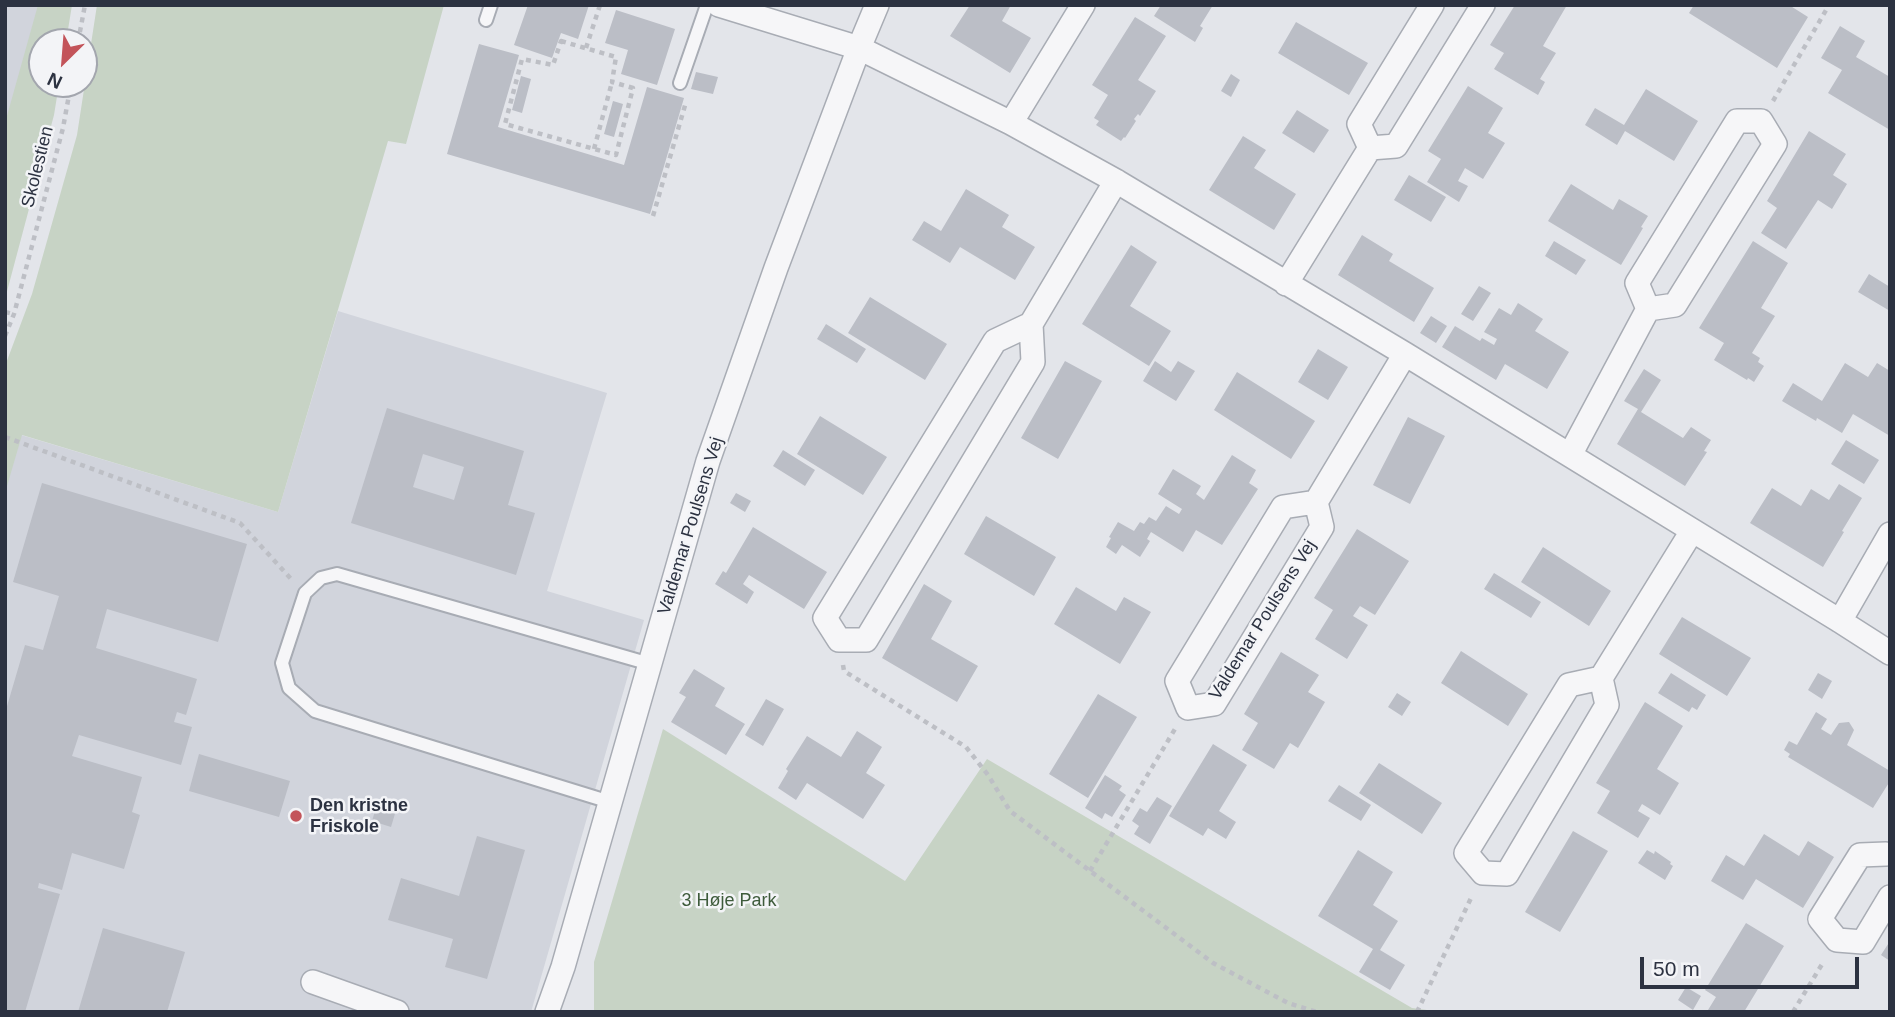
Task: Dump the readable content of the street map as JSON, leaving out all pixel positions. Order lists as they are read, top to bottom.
{
  "streets": {
    "street": ["Valdemar Poulsens Vej"],
    "path": ["Skolestien"]
  },
  "parks": ["3 Høje Park"],
  "places": ["Den kristne Friskole"],
  "scale_bar": "50 m",
  "north": "bottom left"
}
